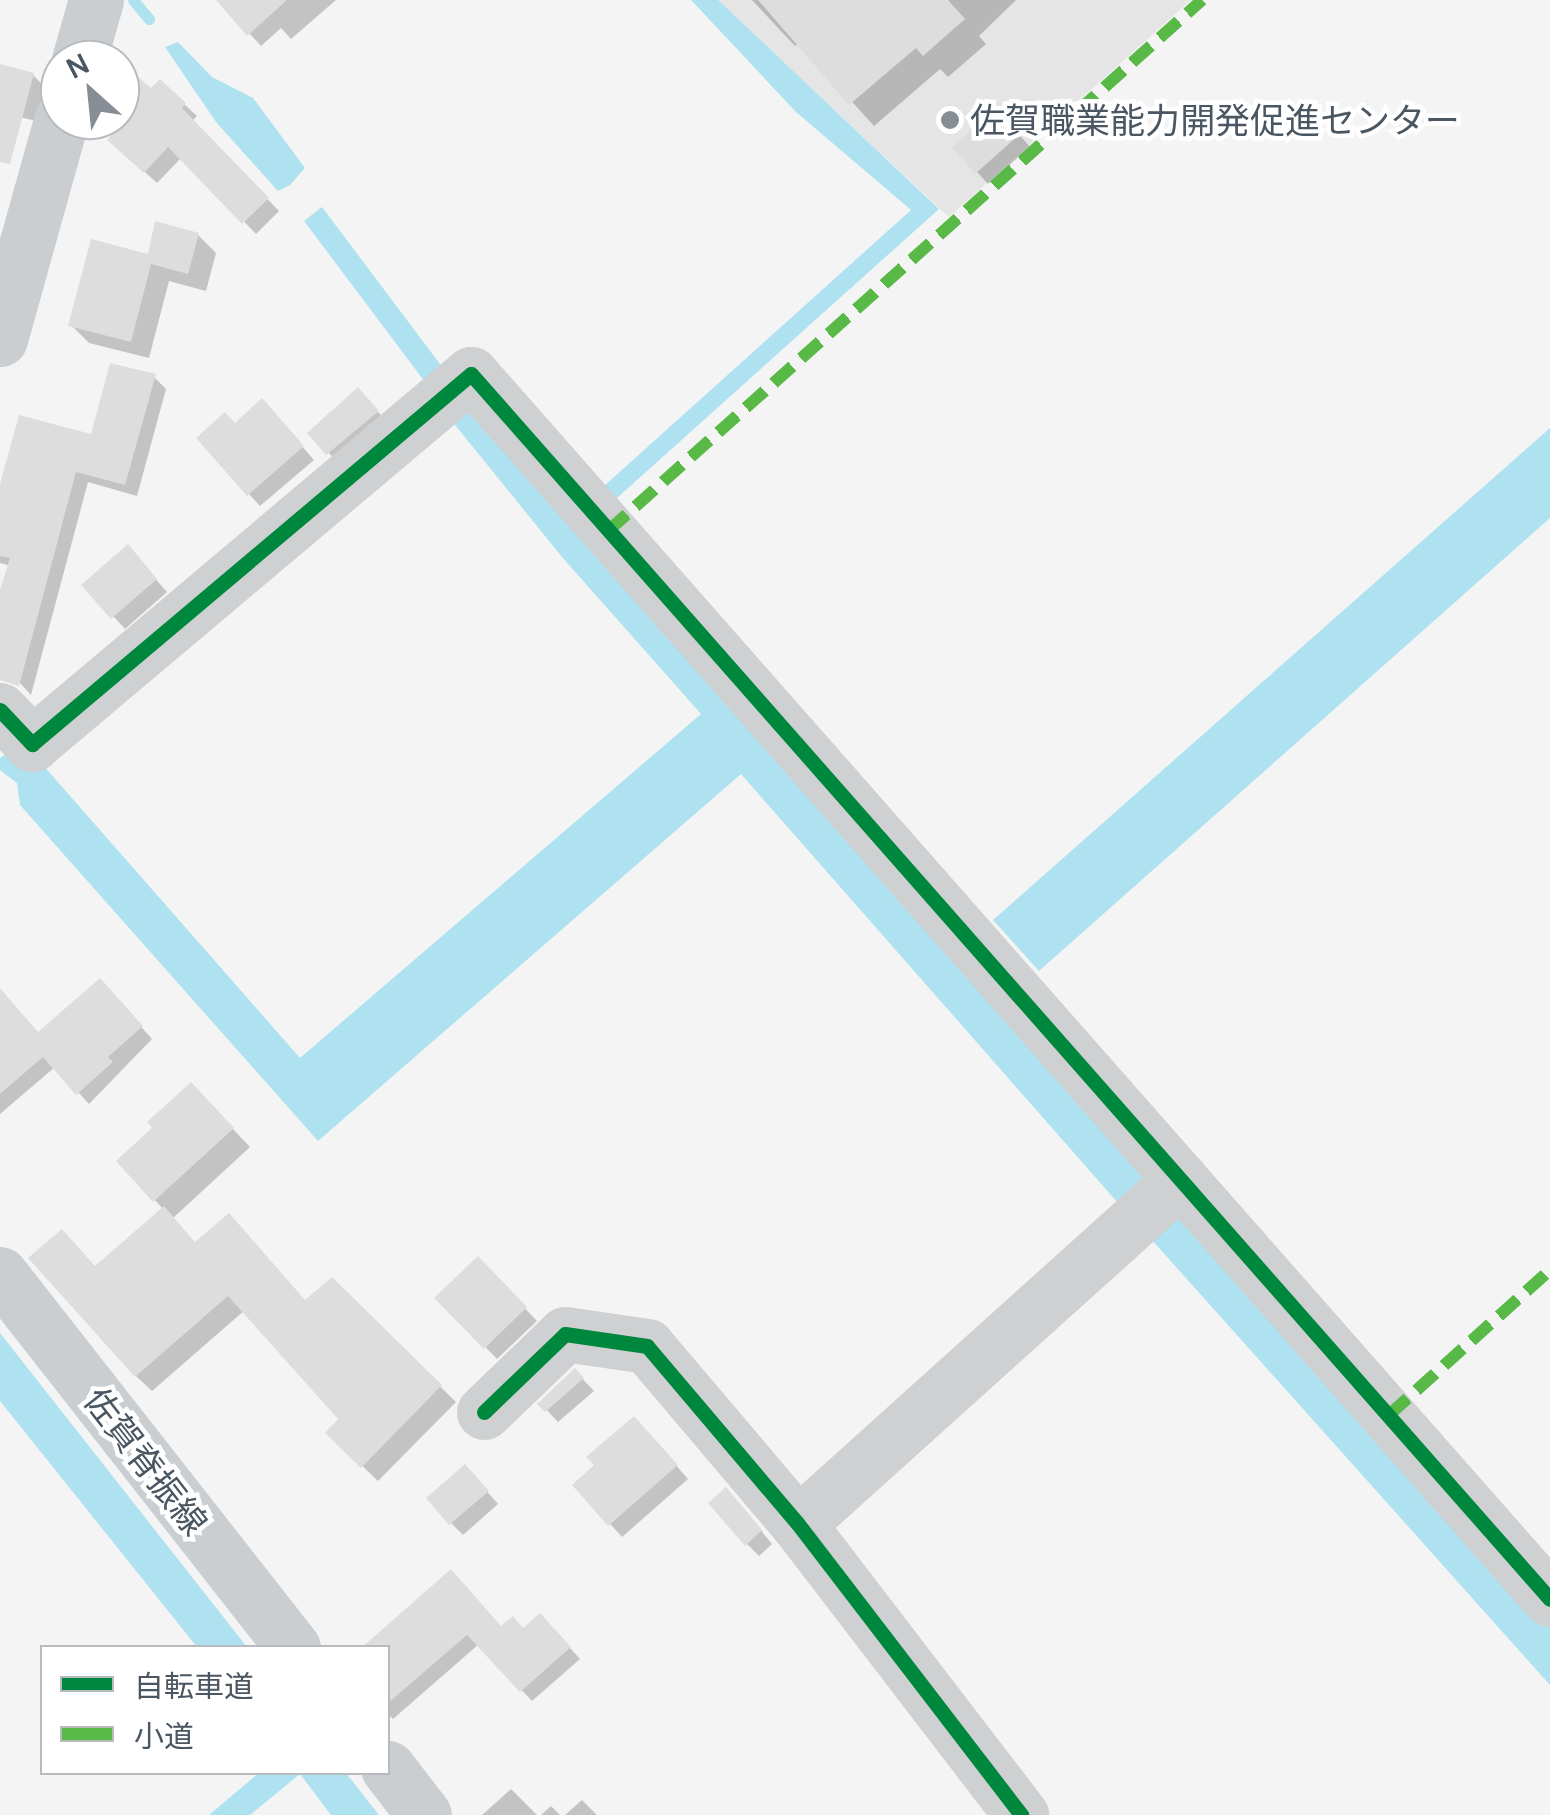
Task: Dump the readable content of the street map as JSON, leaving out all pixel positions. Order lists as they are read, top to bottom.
{
  "streets": {
    "main road": ["佐賀脊振線"]
  },
  "places": ["佐賀職業能力開発促進センター"],
  "legend": ["自転車道", "小道"],
  "north": "top left"
}
